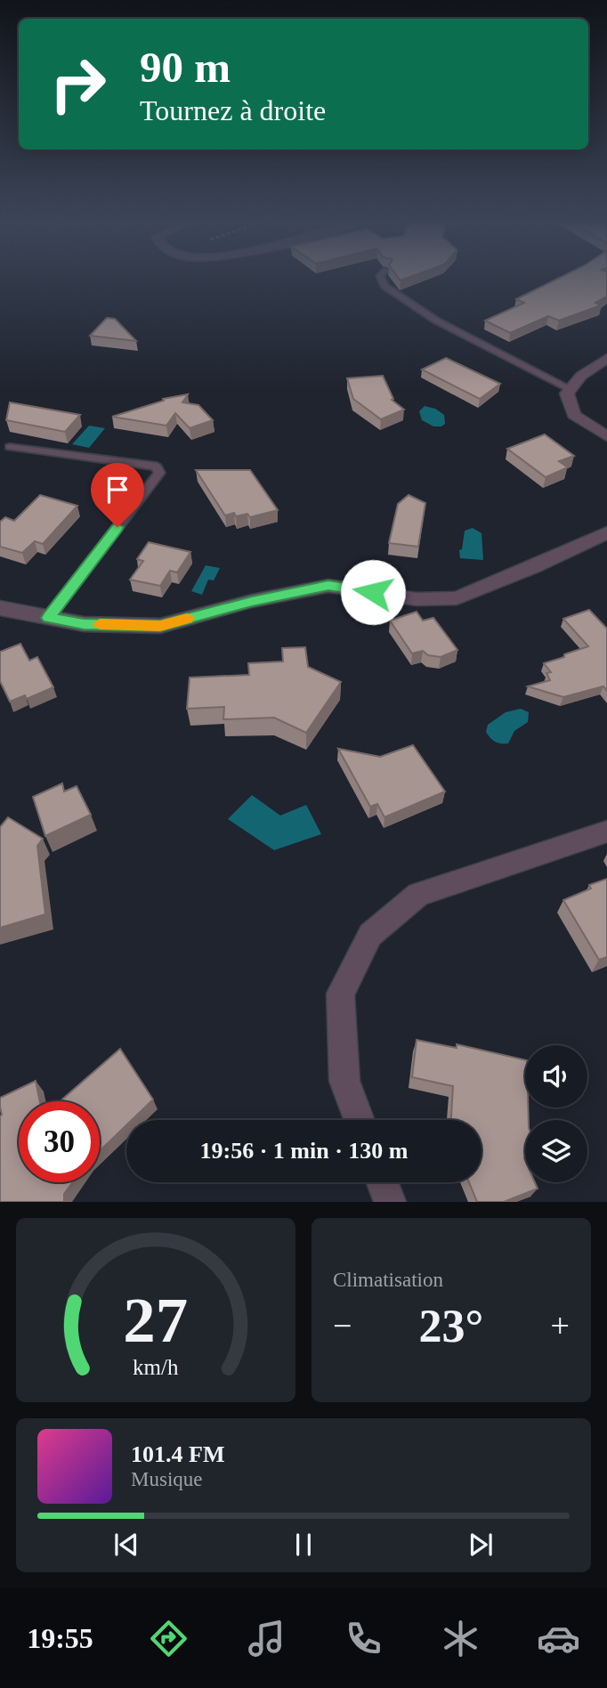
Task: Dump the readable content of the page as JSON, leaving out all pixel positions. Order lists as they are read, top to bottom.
{
  "page": {
    "turn": ["90 m", "Tournez à droite"],
    "limit": "30",
    "trip": "19:56 · 1 min · 130 m",
    "tile": "Climatisation",
    "heat": ["−", "23°", "+"],
    "song": ["101.4 FM", "Musique"],
    "tabs": "19:55",
    "gauge": ["27", "km/h"]
  }
}
